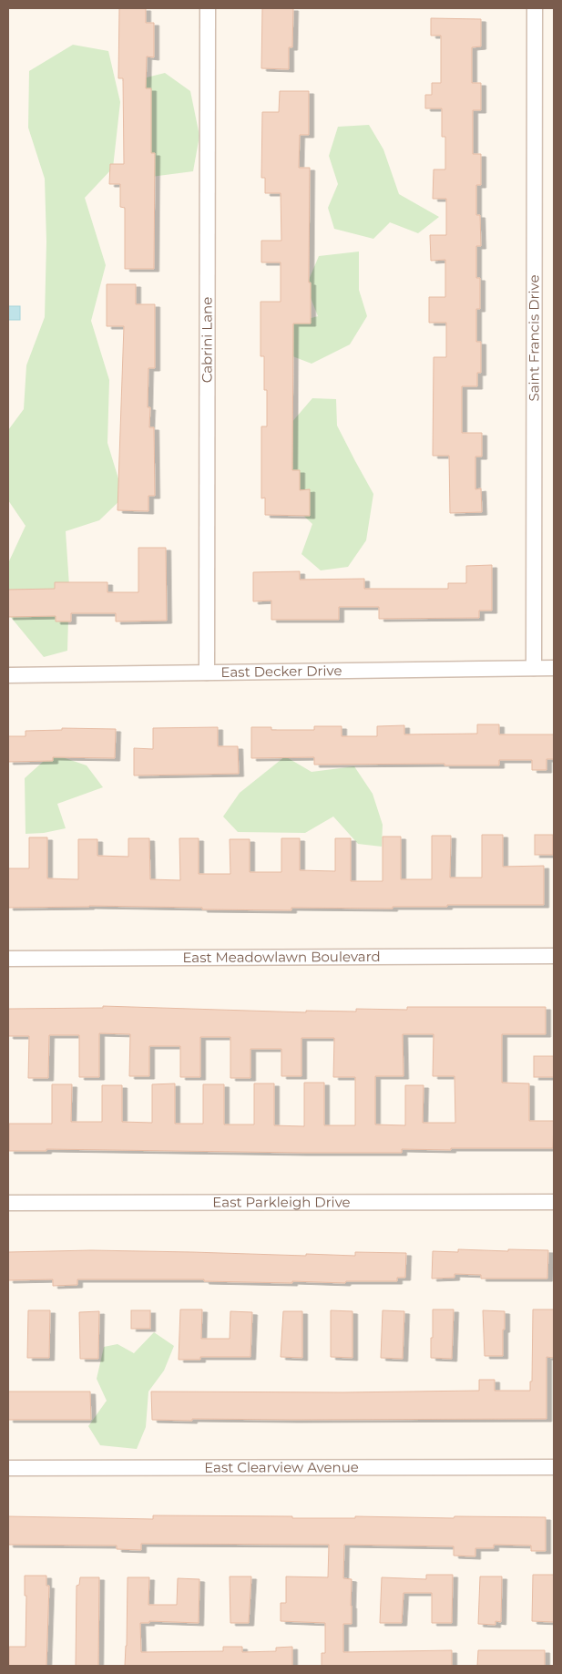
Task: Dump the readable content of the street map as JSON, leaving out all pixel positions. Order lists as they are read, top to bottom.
{
  "streets": {
    "street": [
      "Saint Francis Drive",
      "Cabrini Lane",
      "East Decker Drive",
      "East Meadowlawn Boulevard",
      "East Parkleigh Drive",
      "East Clearview Avenue"
    ]
  },
  "crossings": [
    ["Saint Francis Drive", "East Decker Drive"],
    ["Cabrini Lane", "East Decker Drive"]
  ]
}
